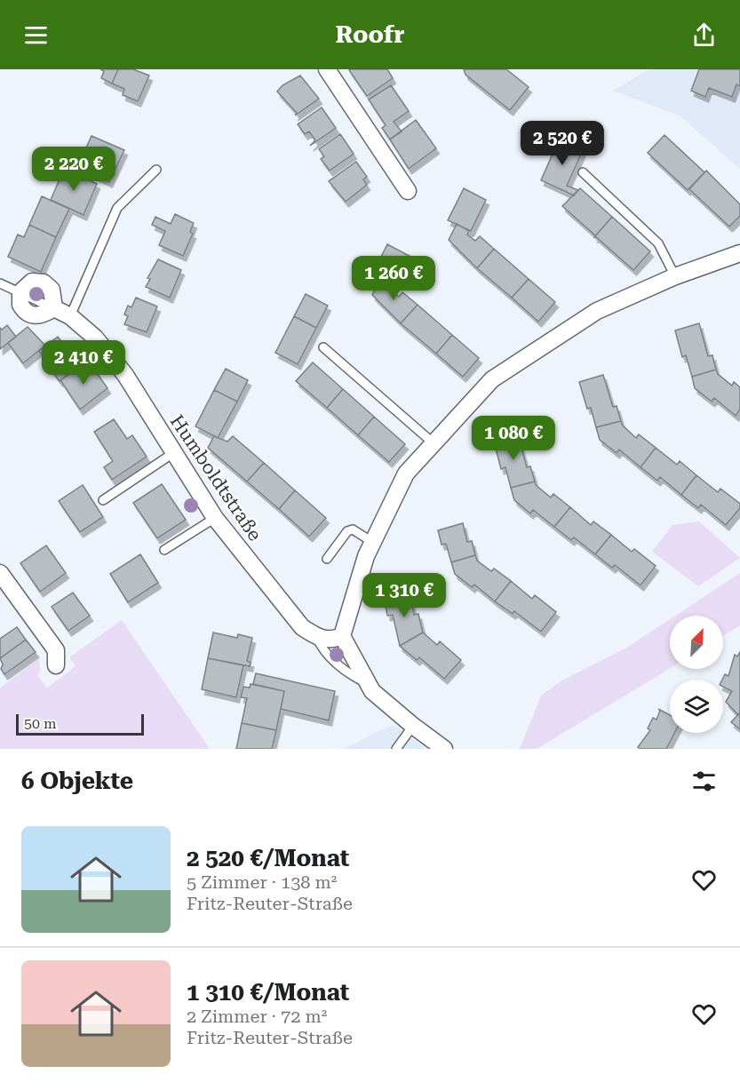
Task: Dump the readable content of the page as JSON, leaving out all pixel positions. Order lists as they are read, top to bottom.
{
  "streets": {
    "street": ["Humboldtstraße"]
  },
  "scale_bar": "50 m",
  "north": "top right",
  "page": {
    "header": "Roofr",
    "price": [
      "2 520 €",
      "2 220 €",
      "1 260 €",
      "2 410 €",
      "1 080 €",
      "1 310 €"
    ],
    "scale": "50 m",
    "heading": "6 Objekte",
    "list": [
      {
        "name": "2 520 €/Monat",
        "note": "5 Zimmer · 138 m² · Fritz-Reuter-Straße"
      },
      {
        "name": "1 310 €/Monat",
        "note": "2 Zimmer · 72 m² · Fritz-Reuter-Straße"
      }
    ]
  }
}
